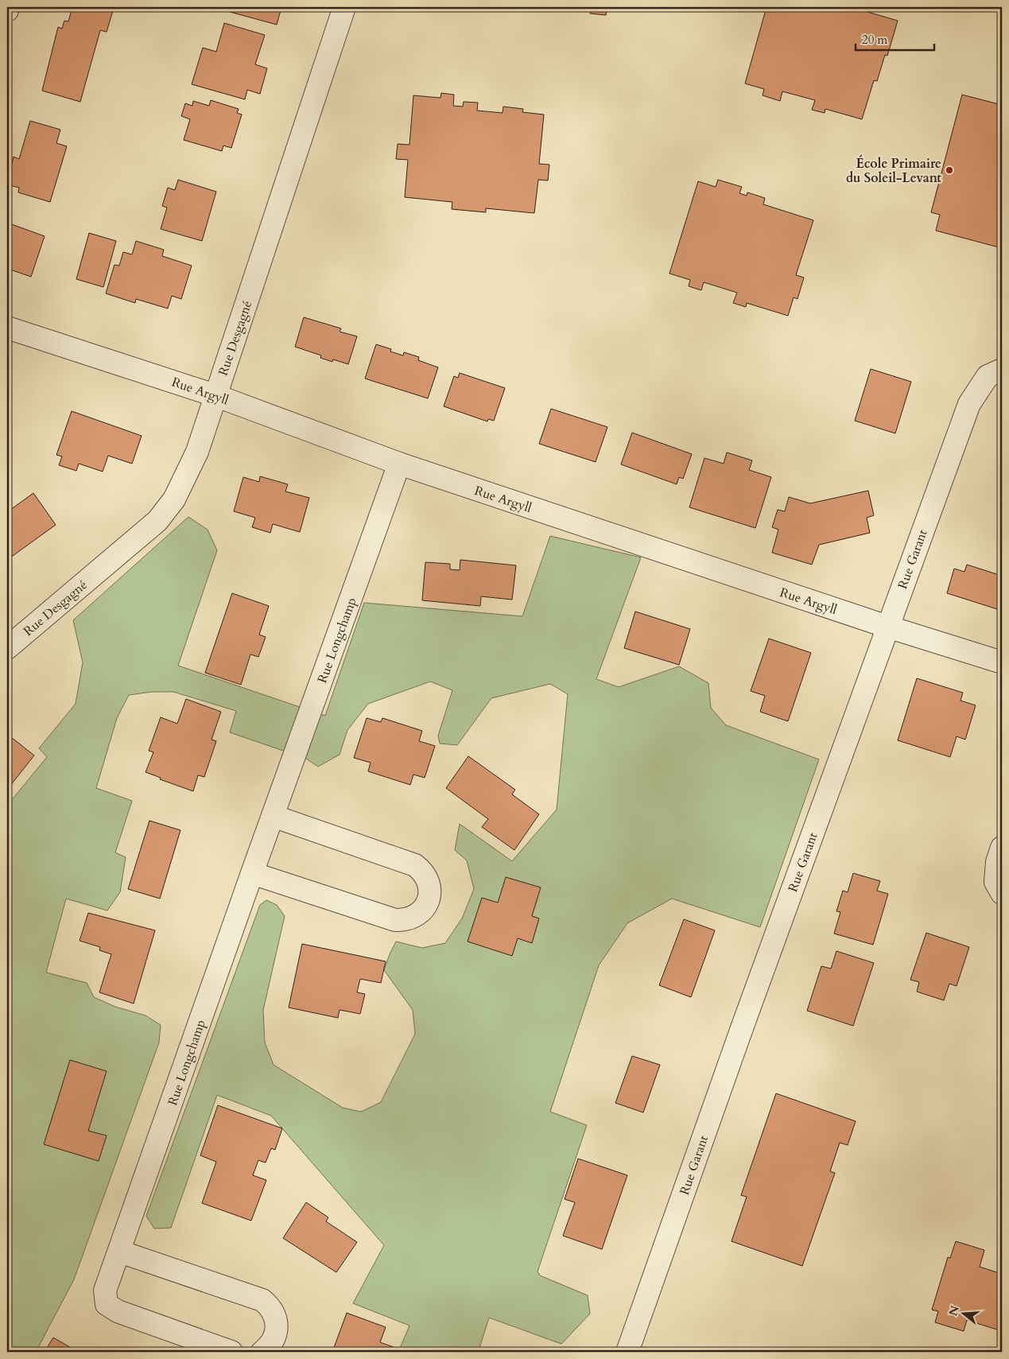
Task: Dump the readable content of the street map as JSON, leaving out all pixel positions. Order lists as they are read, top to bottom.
{
  "streets": {
    "street": [
      "Rue Desgagné",
      "Rue Argyll",
      "Rue Garant",
      "Rue Longchamp"
    ]
  },
  "crossings": [
    ["Rue Desgagné", "Rue Argyll"],
    ["Rue Argyll", "Rue Garant"],
    ["Rue Argyll", "Rue Longchamp"]
  ],
  "places": ["École Primaire du Soleil-Levant"],
  "scale_bar": "20 m",
  "north": "left"
}
